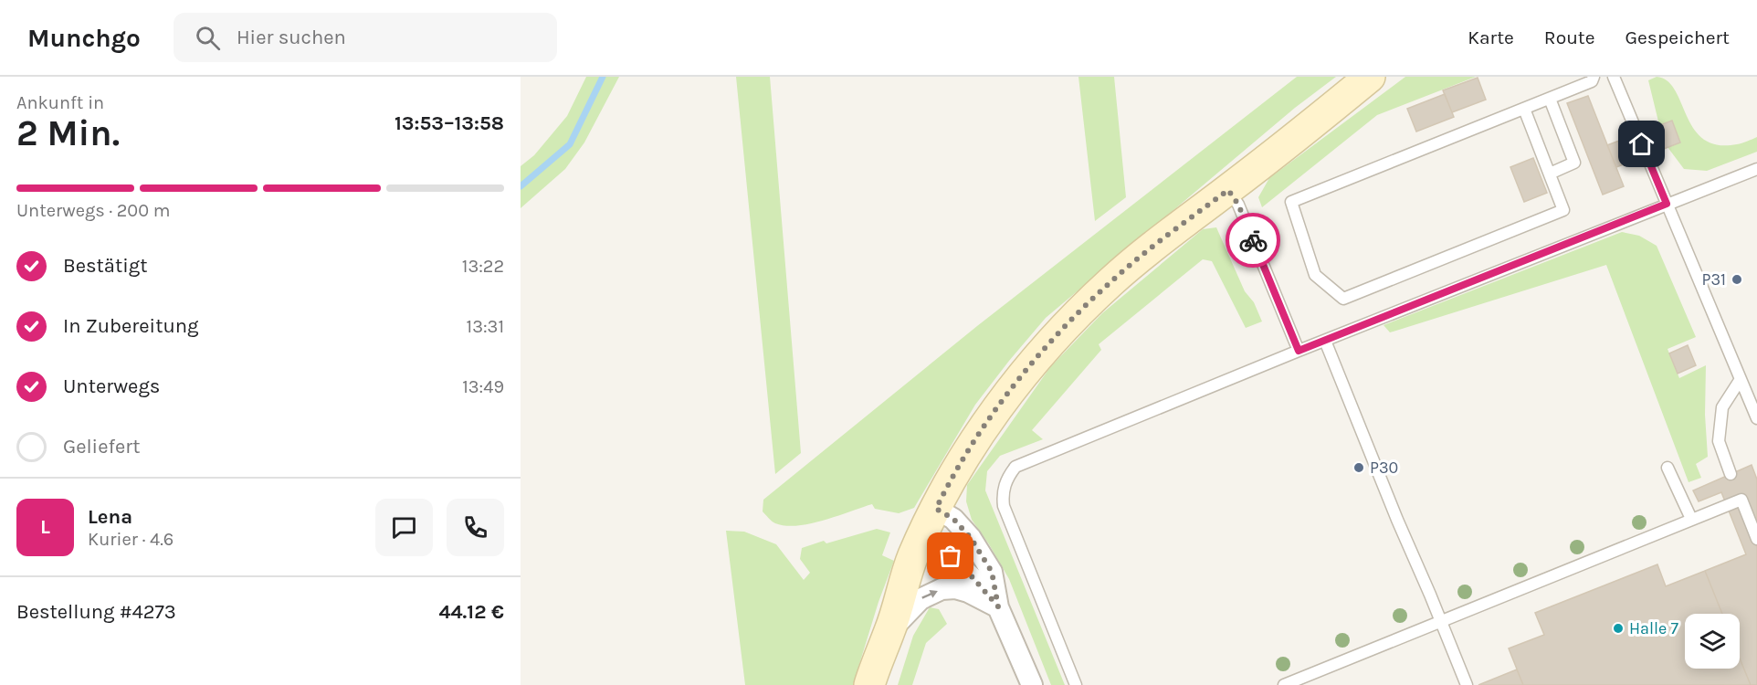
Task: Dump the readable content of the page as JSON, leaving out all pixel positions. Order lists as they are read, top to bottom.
{
  "places": ["P31", "P30", "Halle 7"],
  "page": {
    "header": "Munchgo",
    "search": "Hier suchen",
    "nav": ["Karte", "Route", "Gespeichert"],
    "heading": ["2 Min.", "Ankunft in", "13:53–13:58"],
    "panel": [
      "Lena",
      "Kurier · 4.6",
      "Bestellung #4273",
      "44.12 €"
    ],
    "bar": "Unterwegs · 200 m",
    "list": [
      ["Bestätigt", "13:22"],
      ["In Zubereitung", "13:31"],
      ["Unterwegs", "13:49"],
      "Geliefert"
    ],
    "round": "L"
  }
}
